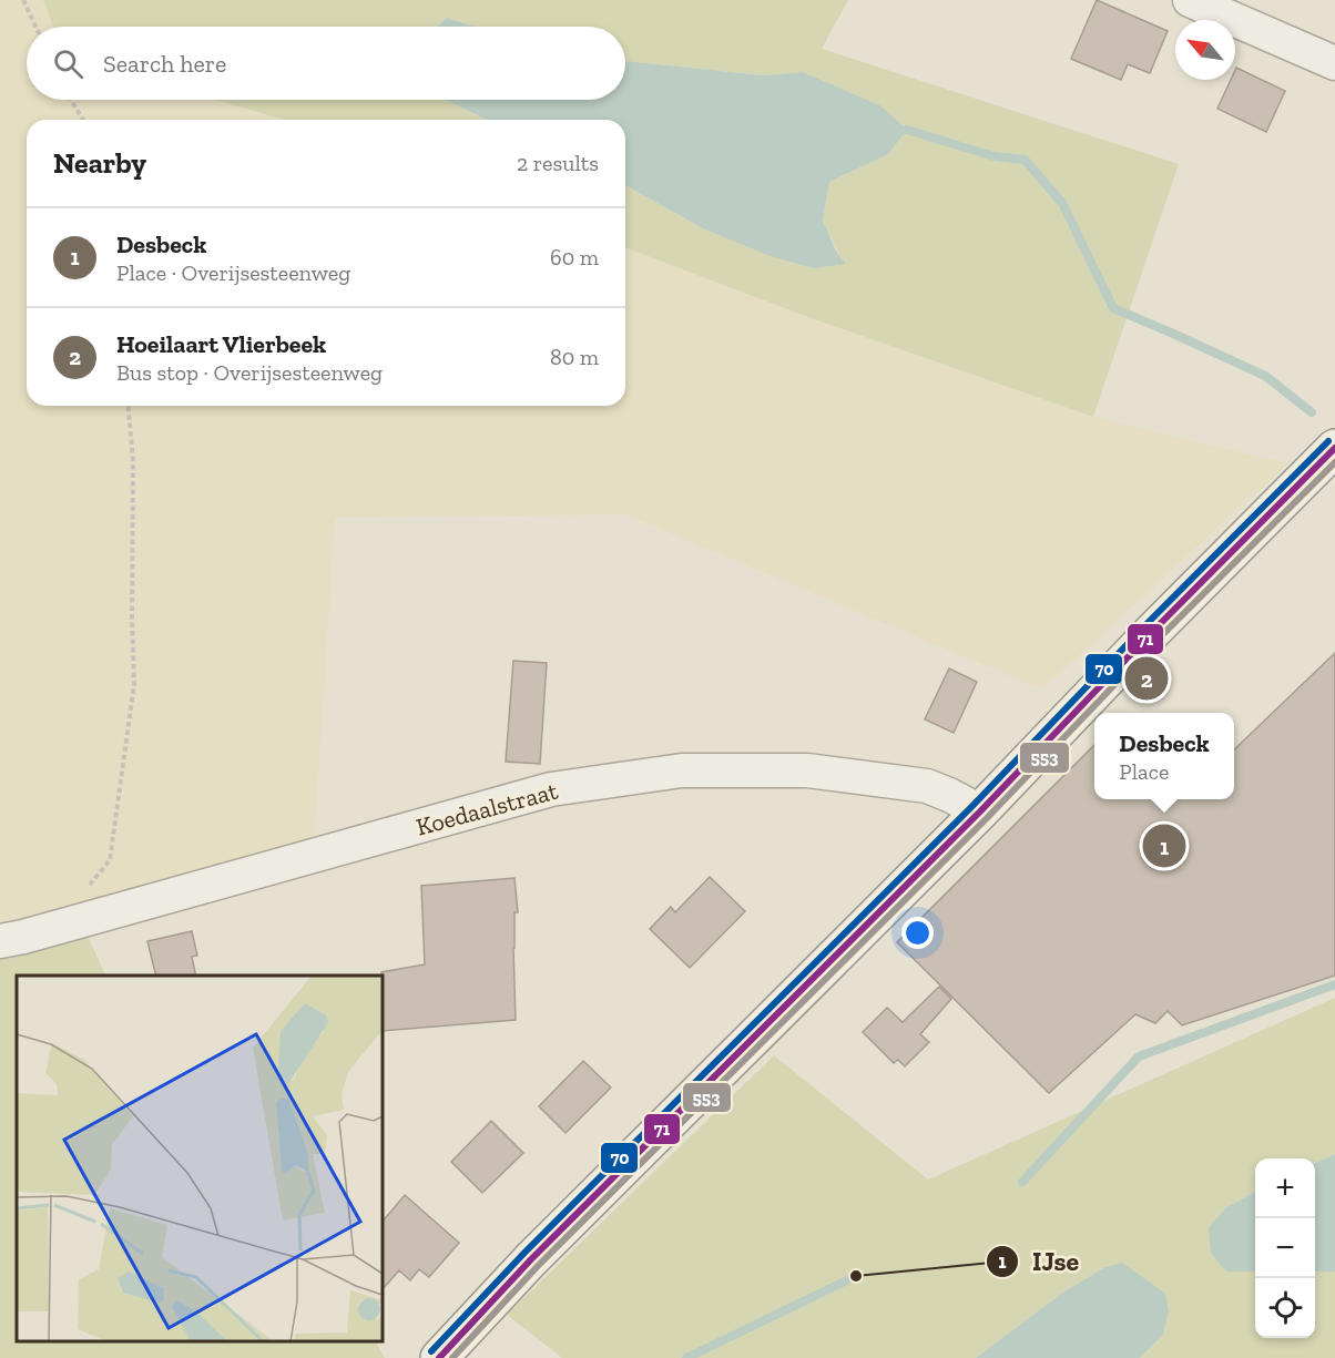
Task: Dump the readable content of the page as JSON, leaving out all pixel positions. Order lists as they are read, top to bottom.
{
  "streets": {
    "street": ["Koedaalstraat"]
  },
  "places": ["IJse"],
  "lines": ["transit line 70", "transit line 71", "transit line 553"],
  "north": "top left",
  "page": {
    "search": "Search here",
    "heading": ["Nearby", "2 results"],
    "list": [
      {
        "mark": "1",
        "name": "Desbeck",
        "note": "Place · Overijsesteenweg",
        "value": "60 m"
      },
      {
        "mark": "2",
        "name": "Hoeilaart Vlierbeek",
        "note": "Bus stop · Overijsesteenweg",
        "value": "80 m"
      }
    ],
    "pins": ["2", "1"],
    "popup": ["Desbeck", "Place"],
    "map_buttons": ["+", "−"]
  }
}
